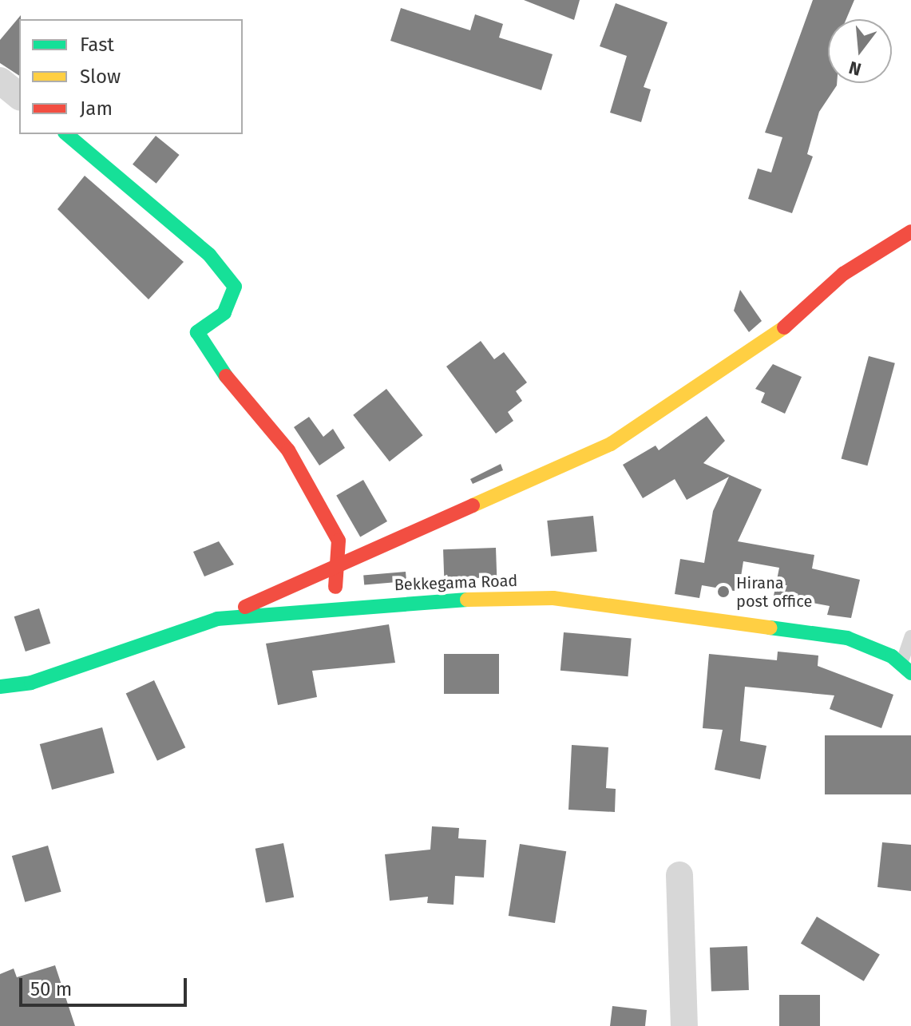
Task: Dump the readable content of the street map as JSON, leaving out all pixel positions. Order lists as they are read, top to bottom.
{
  "streets": {
    "street": ["Bekkegama Road"]
  },
  "places": ["Hirana post office"],
  "legend": ["Fast", "Slow", "Jam"],
  "scale_bar": "50 m",
  "north": "bottom"
}
